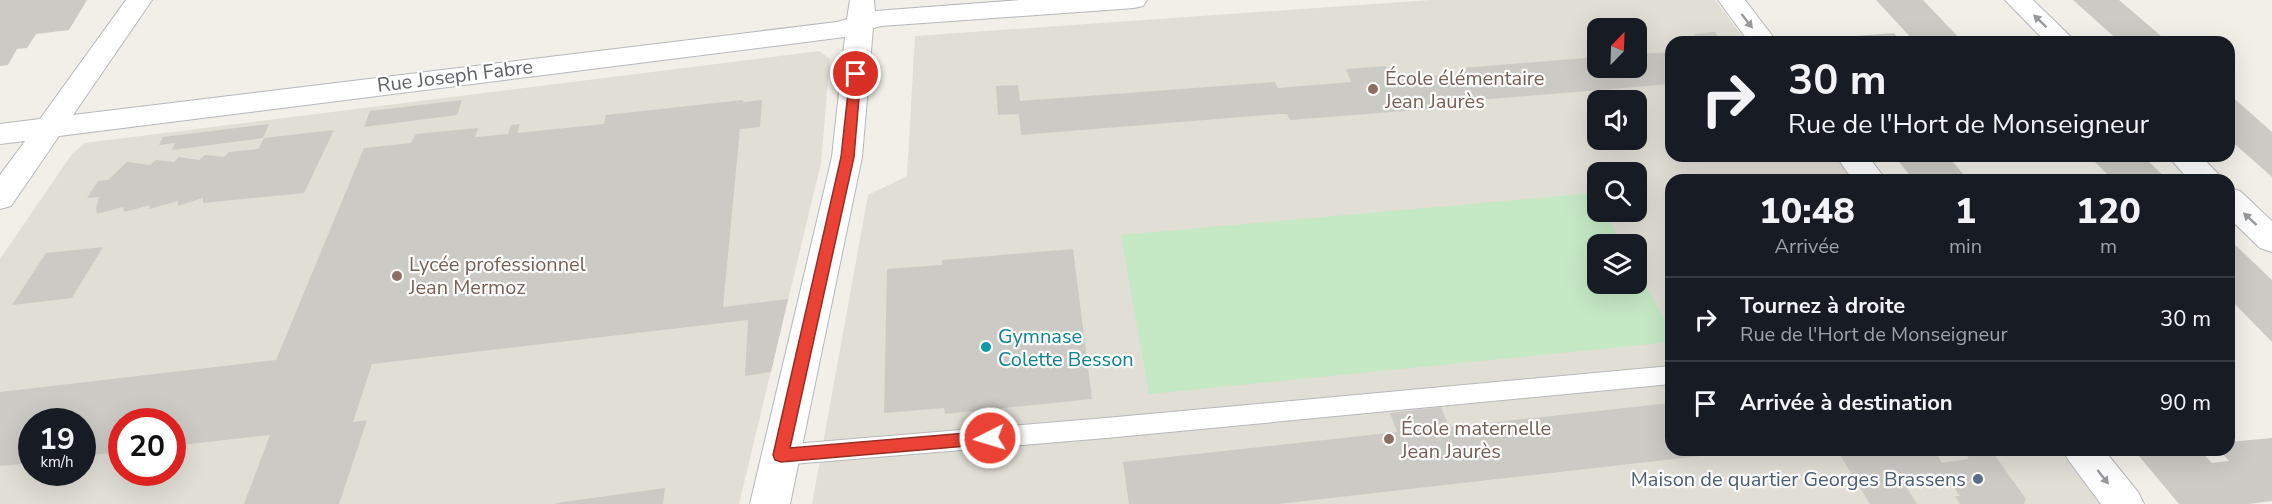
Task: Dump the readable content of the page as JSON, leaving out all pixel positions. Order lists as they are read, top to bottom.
{
  "streets": {
    "street": ["Rue Joseph Fabre"]
  },
  "places": [
    "École élémentaire Jean Jaurès",
    "Lycée professionnel Jean Mermoz",
    "Gymnase Colette Besson",
    "École maternelle Jean Jaurès",
    "Maison de quartier Georges Brassens"
  ],
  "north": "top right",
  "page": {
    "turn": ["30 m", "Rue de l'Hort de Monseigneur"],
    "eta": [
      "10:48",
      "Arrivée",
      "1",
      "min",
      "120",
      "m"
    ],
    "list": [
      {
        "name": "Tournez à droite",
        "note": "Rue de l'Hort de Monseigneur",
        "value": "30 m"
      },
      {
        "name": "Arrivée à destination",
        "value": "90 m"
      }
    ],
    "speed": "19 km/h",
    "limit": "20"
  }
}
